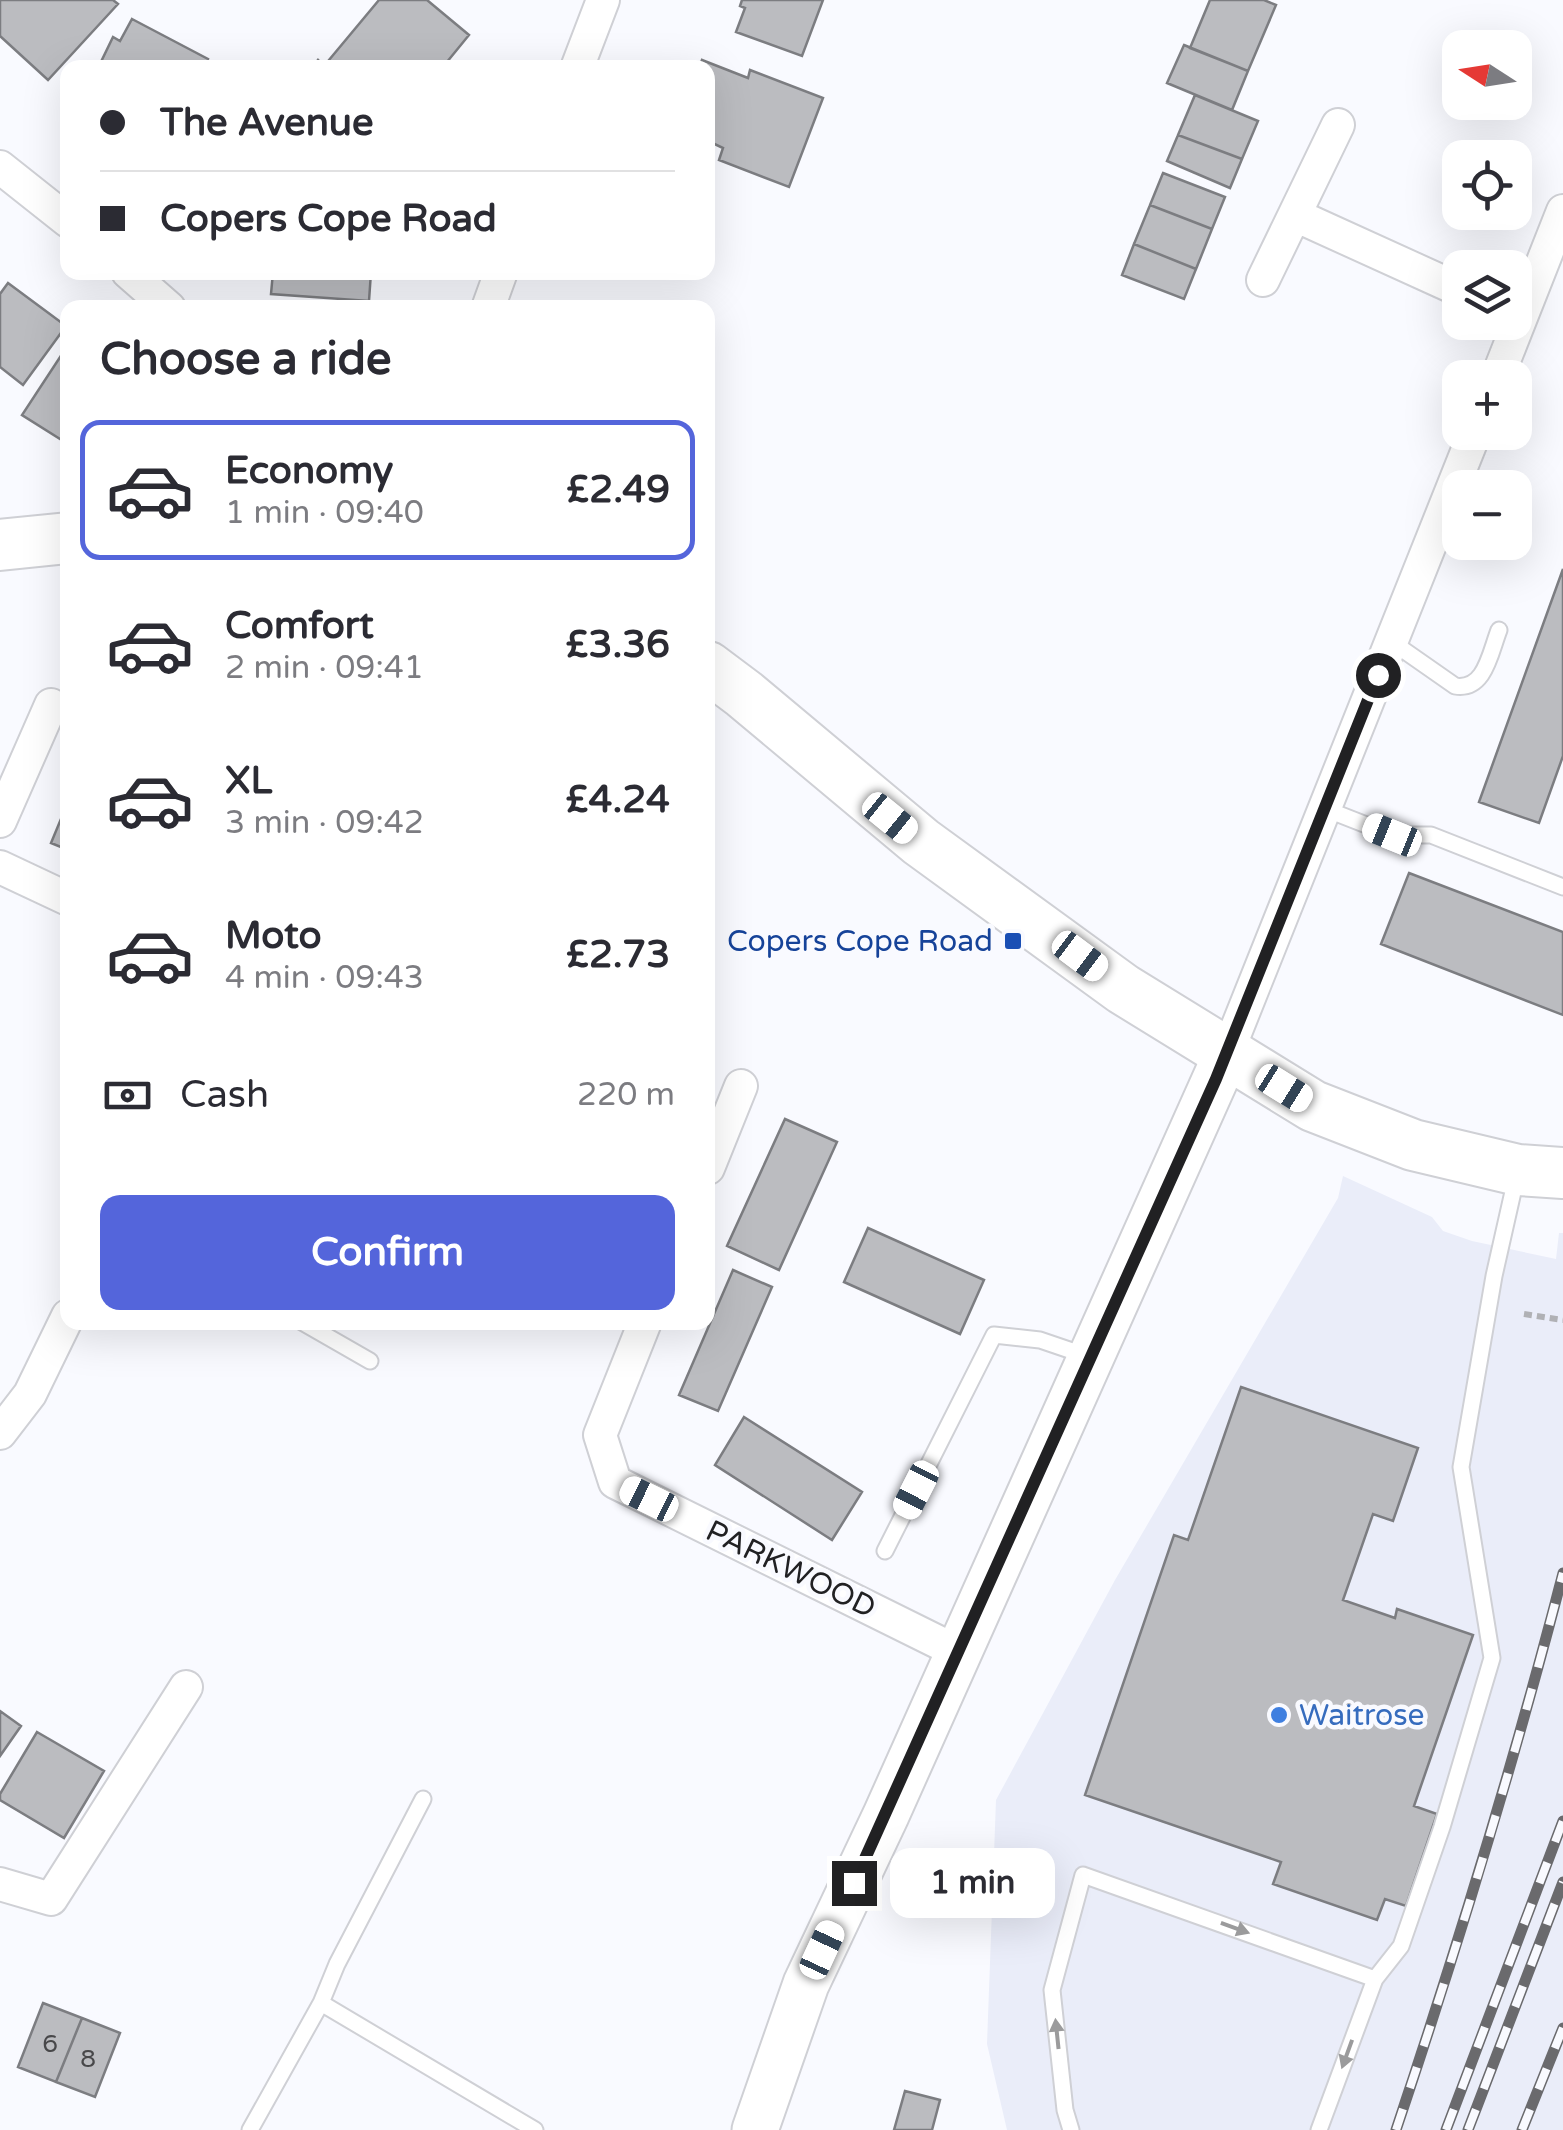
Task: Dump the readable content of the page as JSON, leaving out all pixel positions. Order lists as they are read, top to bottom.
{
  "streets": {
    "street": ["PARKWOOD"]
  },
  "places": {
    "transit": ["Copers Cope Road"],
    "other": ["Waitrose"]
  },
  "house_numbers": ["6", "8"],
  "north": "left",
  "page": {
    "map_buttons": ["+", "−"],
    "banner": ["The Avenue", "Copers Cope Road"],
    "heading": "Choose a ride",
    "list": [
      {
        "name": "Economy",
        "note": "1 min · 09:40",
        "value": "£2.49"
      },
      {
        "name": "Comfort",
        "note": "2 min · 09:41",
        "value": "£3.36"
      },
      {
        "name": "XL",
        "note": "3 min · 09:42",
        "value": "£4.24"
      },
      {
        "name": "Moto",
        "note": "4 min · 09:43",
        "value": "£2.73"
      }
    ],
    "pay": ["Cash", "220 m"],
    "buttons": "Confirm",
    "bubble": "1 min"
  }
}
